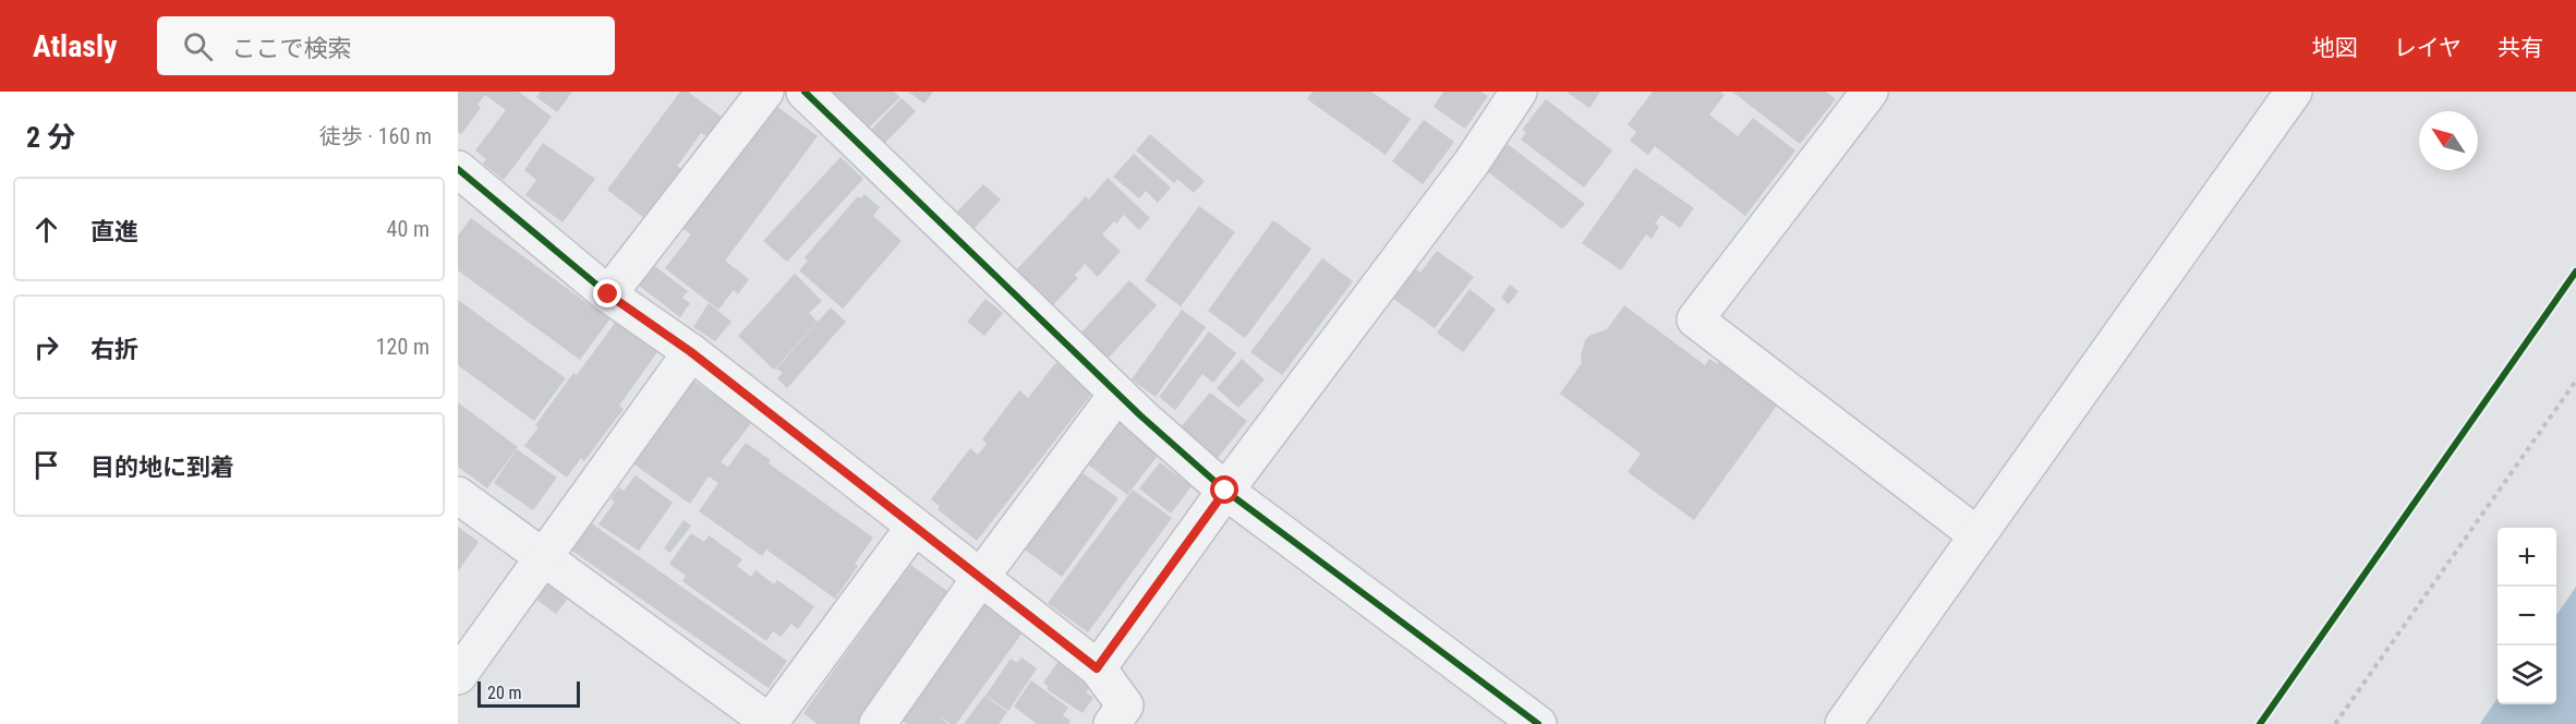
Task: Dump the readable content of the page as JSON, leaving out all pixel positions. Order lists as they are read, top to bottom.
{
  "scale_bar": "20 m",
  "north": "top left",
  "page": {
    "header": "Atlasly",
    "search": "ここで検索",
    "nav": ["地図", "レイヤ", "共有"],
    "heading": ["2 分", "徒歩 · 160 m"],
    "list": [
      ["直進", "40 m"],
      ["右折", "120 m"],
      "目的地に到着"
    ],
    "map_buttons": ["+", "−"],
    "scale": "20 m"
  }
}
